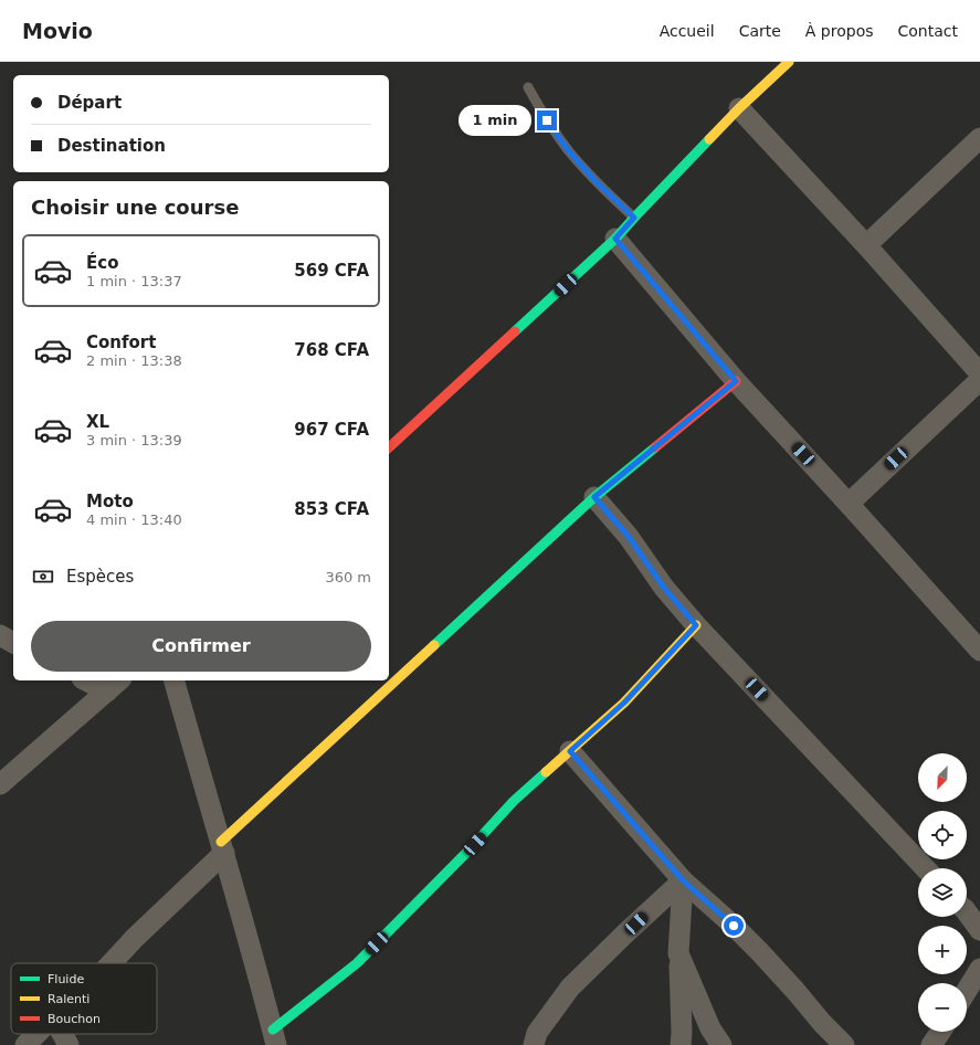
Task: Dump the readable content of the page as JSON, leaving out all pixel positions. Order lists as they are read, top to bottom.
{
  "legend": ["Fluide", "Ralenti", "Bouchon"],
  "north": "bottom left",
  "page": {
    "header": "Movio",
    "nav": [
      "Accueil",
      "Carte",
      "À propos",
      "Contact"
    ],
    "banner": ["Départ", "Destination"],
    "bubble": "1 min",
    "heading": "Choisir une course",
    "list": [
      {
        "name": "Éco",
        "note": "1 min · 13:37",
        "value": "569 CFA"
      },
      {
        "name": "Confort",
        "note": "2 min · 13:38",
        "value": "768 CFA"
      },
      {
        "name": "XL",
        "note": "3 min · 13:39",
        "value": "967 CFA"
      },
      {
        "name": "Moto",
        "note": "4 min · 13:40",
        "value": "853 CFA"
      }
    ],
    "pay": ["Espèces", "360 m"],
    "buttons": "Confirmer",
    "map_buttons": ["+", "−"]
  }
}
